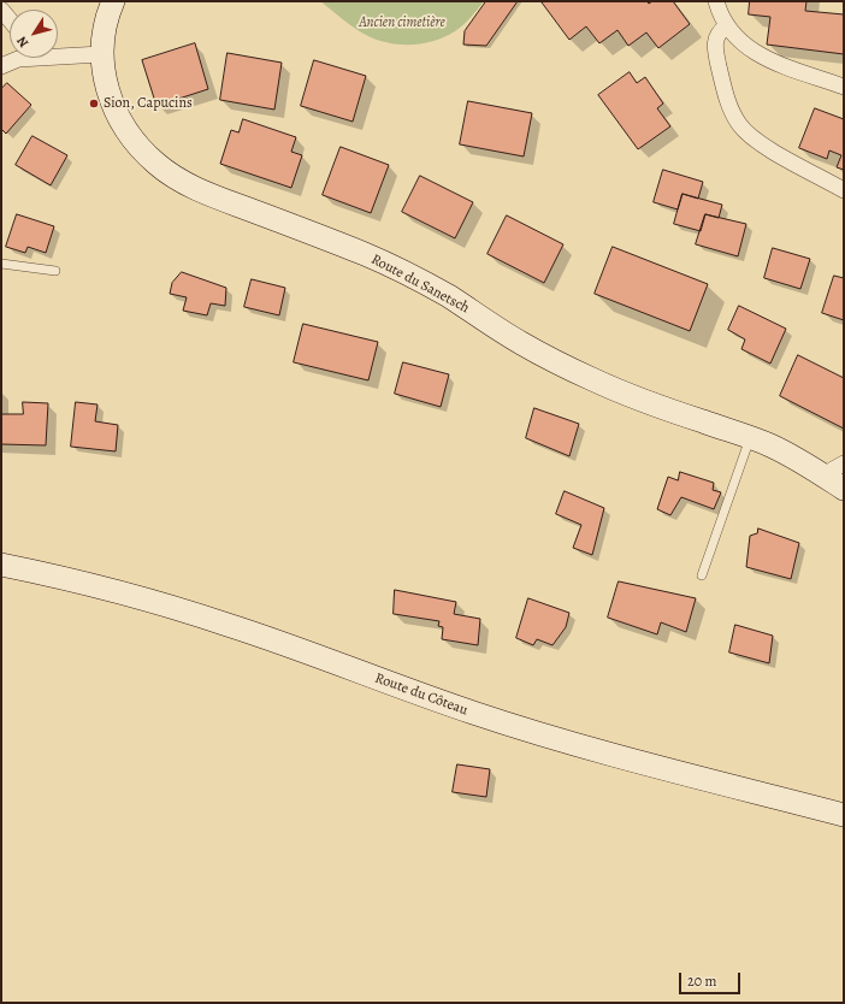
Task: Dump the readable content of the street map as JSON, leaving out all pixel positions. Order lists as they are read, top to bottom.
{
  "streets": {
    "street": ["Route du Sanetsch", "Route du Côteau"]
  },
  "parks": ["Ancien cimetière"],
  "places": ["Sion, Capucins"],
  "scale_bar": "20 m",
  "north": "bottom left"
}
